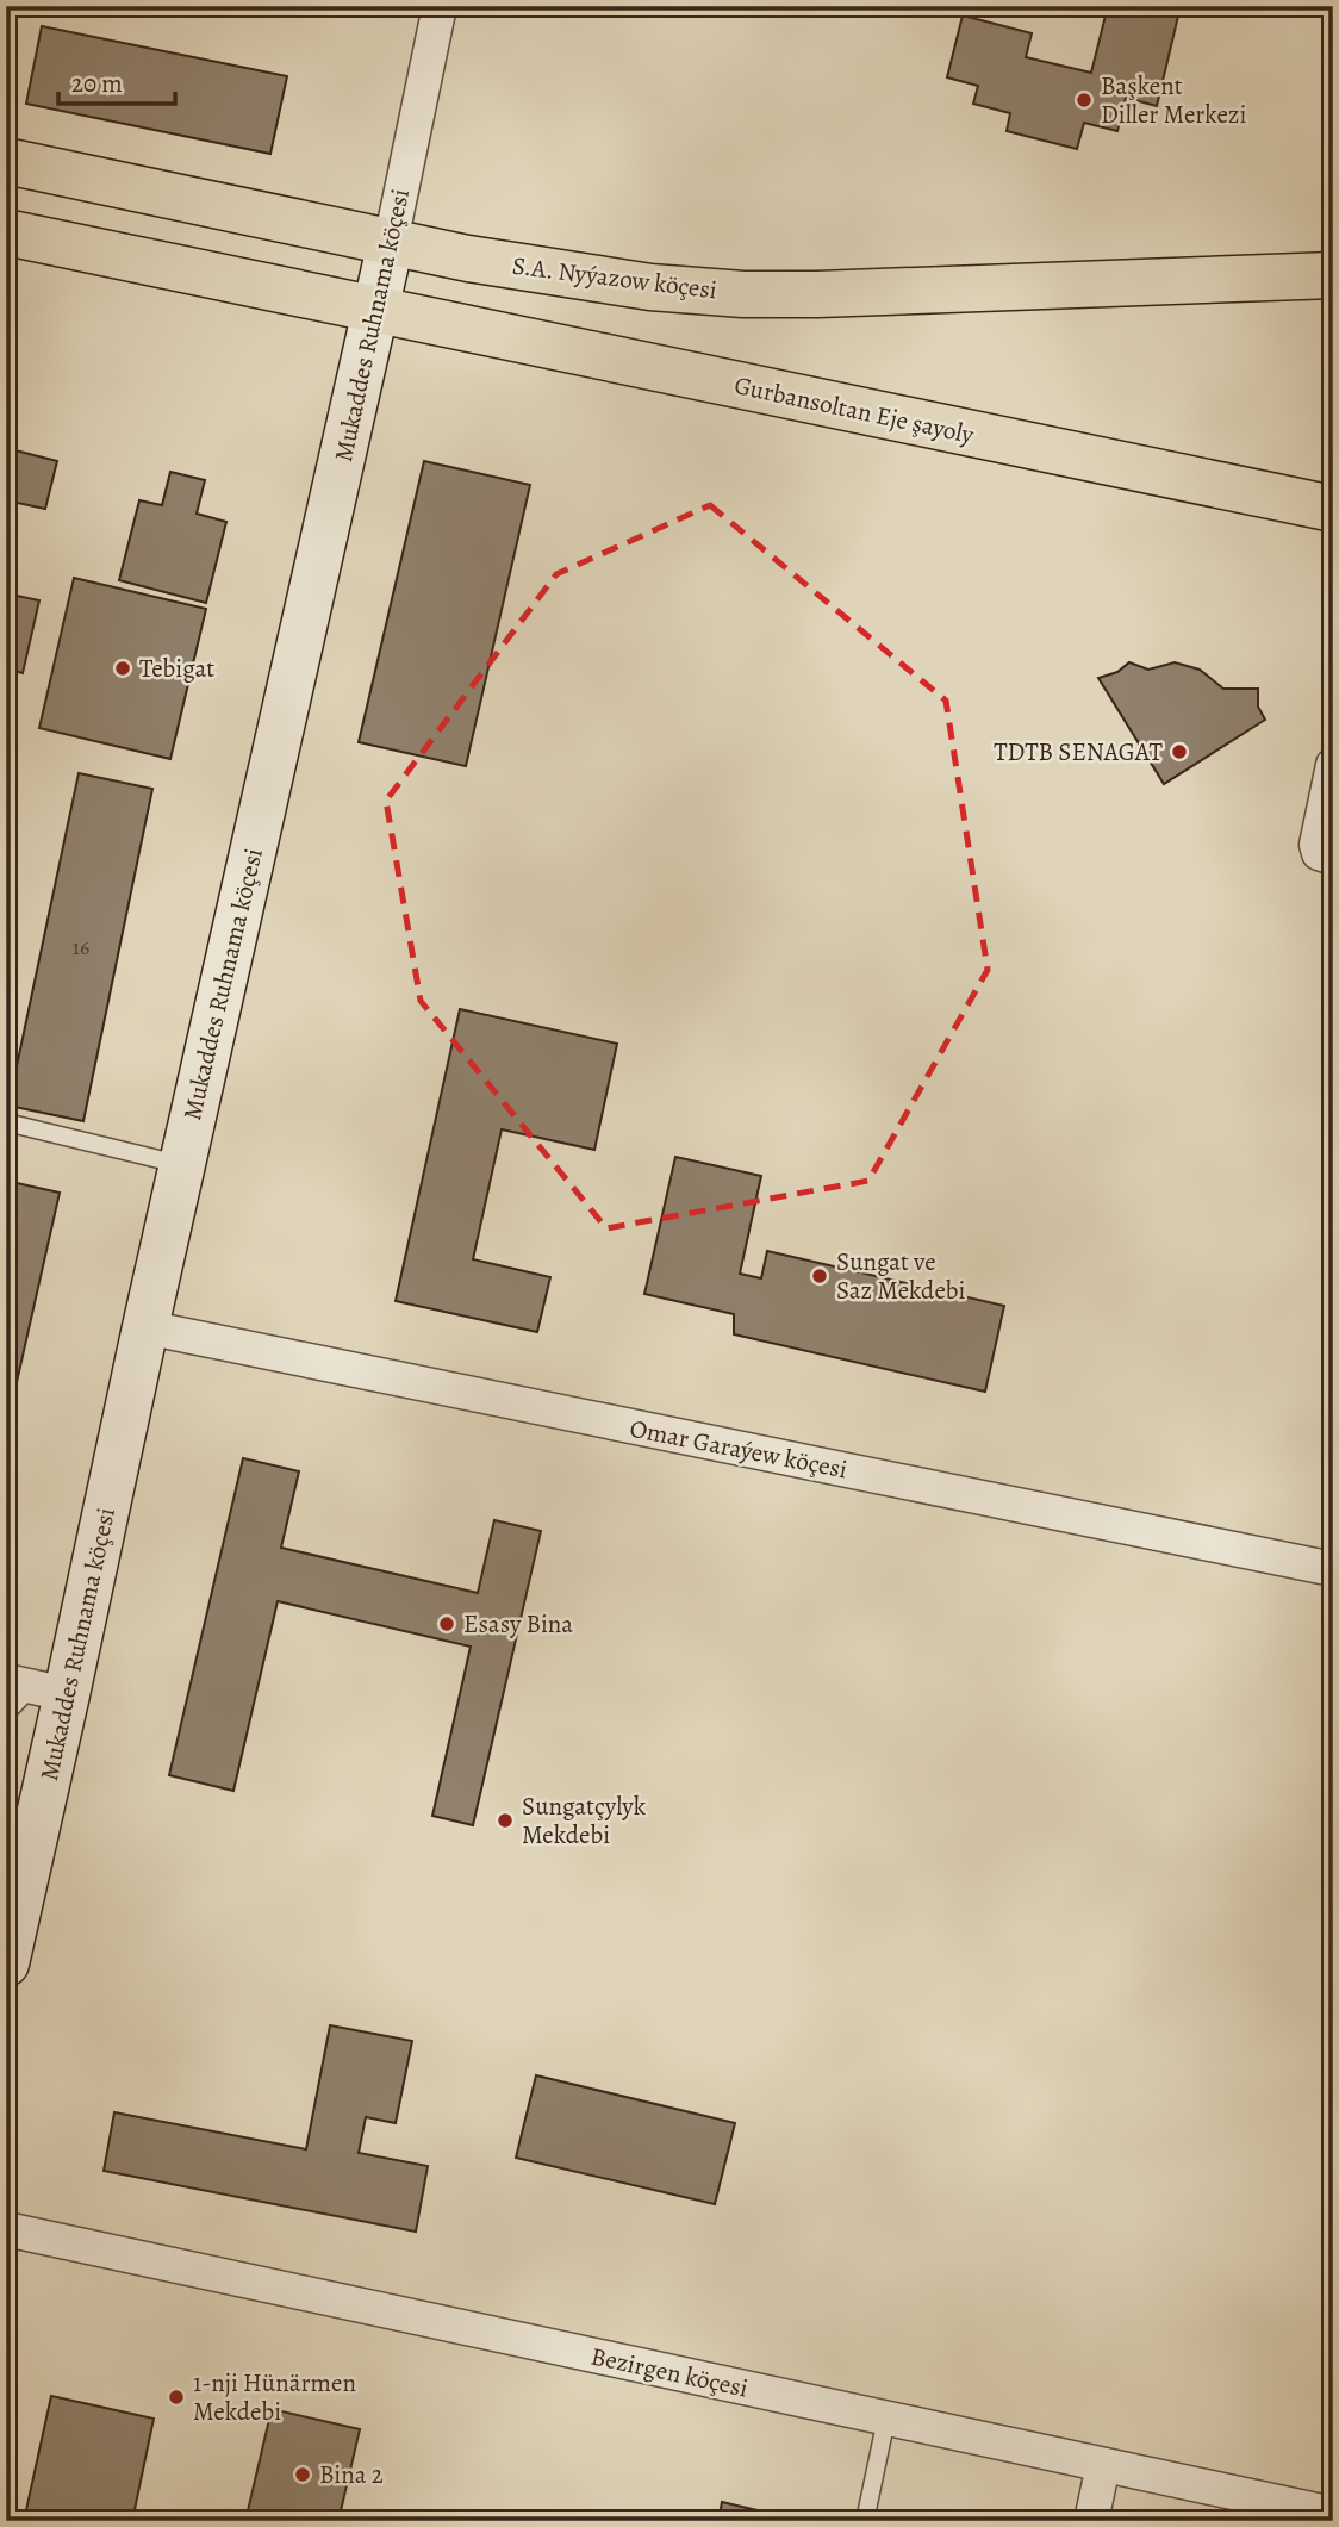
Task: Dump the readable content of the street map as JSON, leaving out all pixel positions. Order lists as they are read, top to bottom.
{
  "streets": {
    "main road": ["S.A. Nyýazow köçesi", "Gurbansoltan Eje şayoly"],
    "street": ["Mukaddes Ruhnama köçesi", "Omar Garaýew köçesi", "Bezirgen köçesi"]
  },
  "crossings": [
    ["S.A. Nyýazow köçesi", "Mukaddes Ruhnama köçesi"],
    ["Mukaddes Ruhnama köçesi", "Gurbansoltan Eje şayoly"],
    ["Mukaddes Ruhnama köçesi", "Omar Garaýew köçesi"]
  ],
  "places": [
    "Başkent Diller Merkezi",
    "Tebigat",
    "TDTB SENAGAT",
    "Sungat ve Saz Mekdebi",
    "Esasy Bina",
    "Sungatçylyk Mekdebi",
    "1-nji Hünärmen Mekdebi",
    "Bina 2"
  ],
  "house_numbers": ["16"],
  "scale_bar": "20 m"
}
